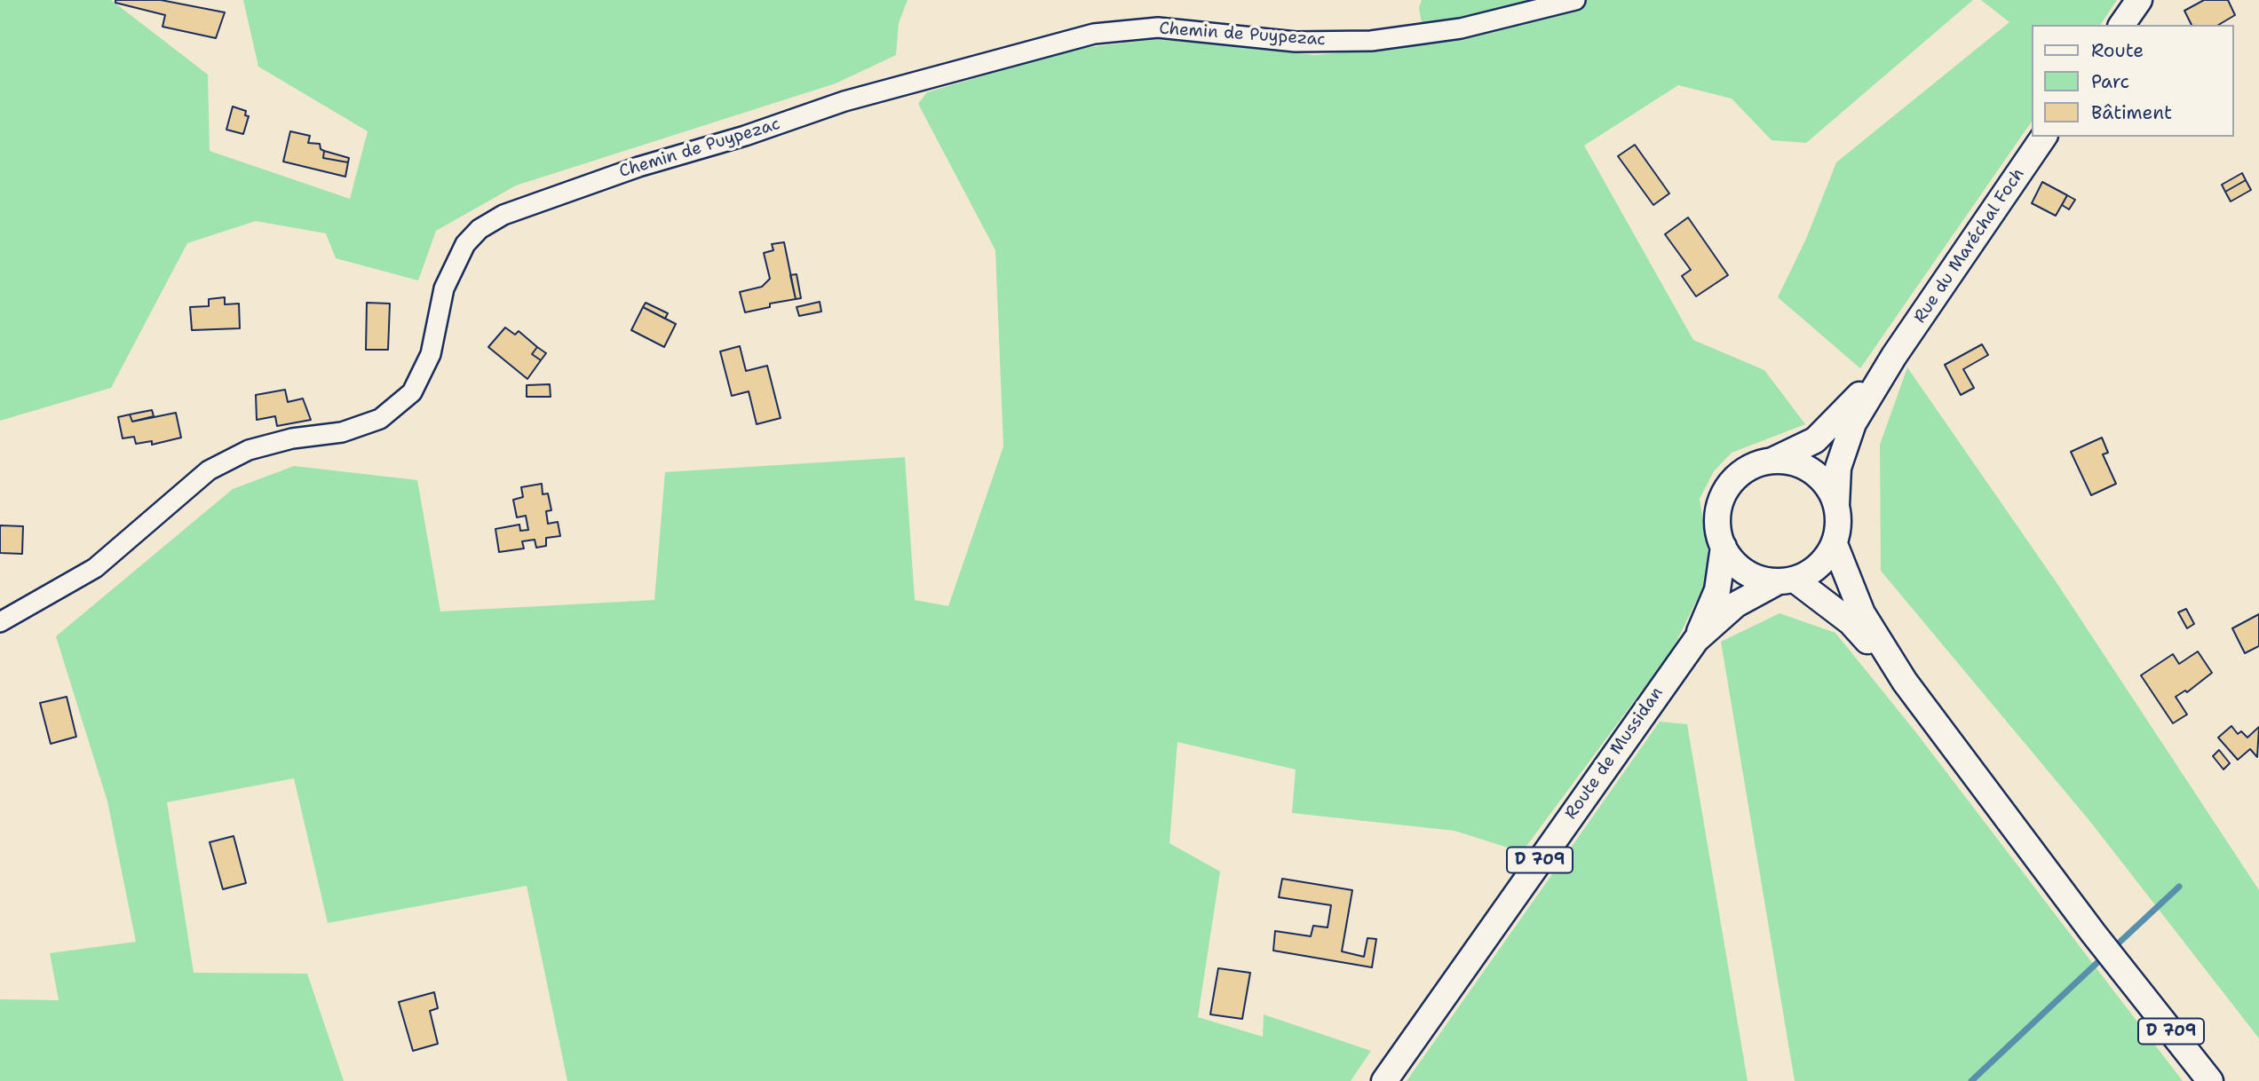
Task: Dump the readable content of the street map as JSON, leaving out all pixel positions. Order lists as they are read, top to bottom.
{
  "streets": {
    "main road": ["Rue du Maréchal Foch", "Route de Mussidan", "D 709"],
    "street": ["Chemin de Puypezac"]
  },
  "crossings": [
    ["Rue du Maréchal Foch", "Route de Mussidan"],
    ["Rue du Maréchal Foch", "D 709"],
    ["Route de Mussidan", "D 709"]
  ],
  "legend": ["Route", "Parc", "Bâtiment"]
}
